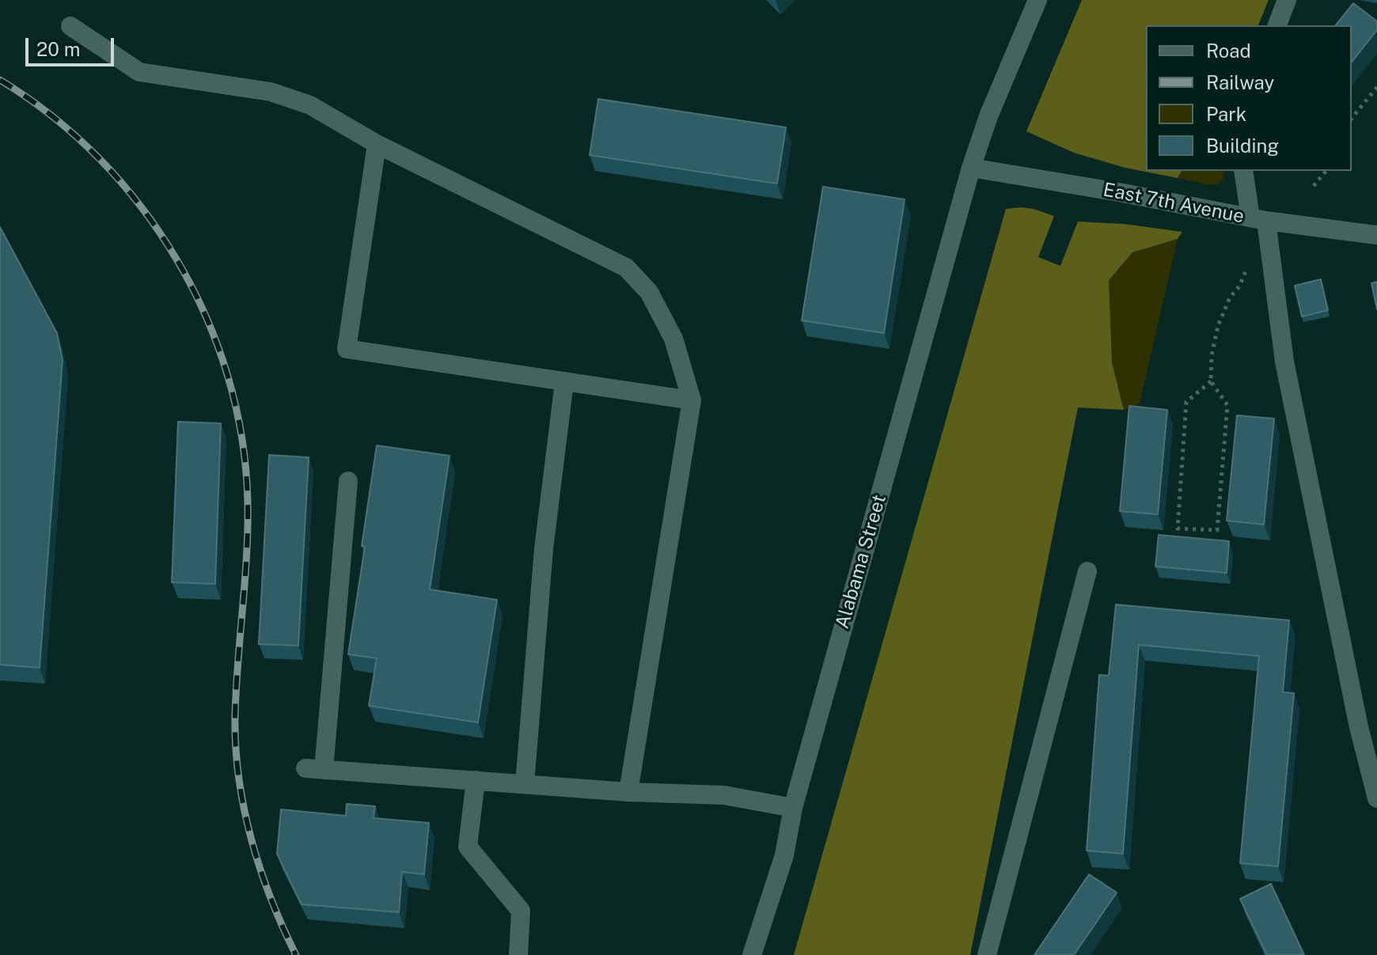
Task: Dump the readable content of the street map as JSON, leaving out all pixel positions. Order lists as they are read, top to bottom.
{
  "streets": {
    "street": ["East 7th Avenue", "Alabama Street"]
  },
  "crossings": [
    ["East 7th Avenue", "Alabama Street"]
  ],
  "legend": [
    "Road",
    "Railway",
    "Park",
    "Building"
  ],
  "scale_bar": "20 m"
}
